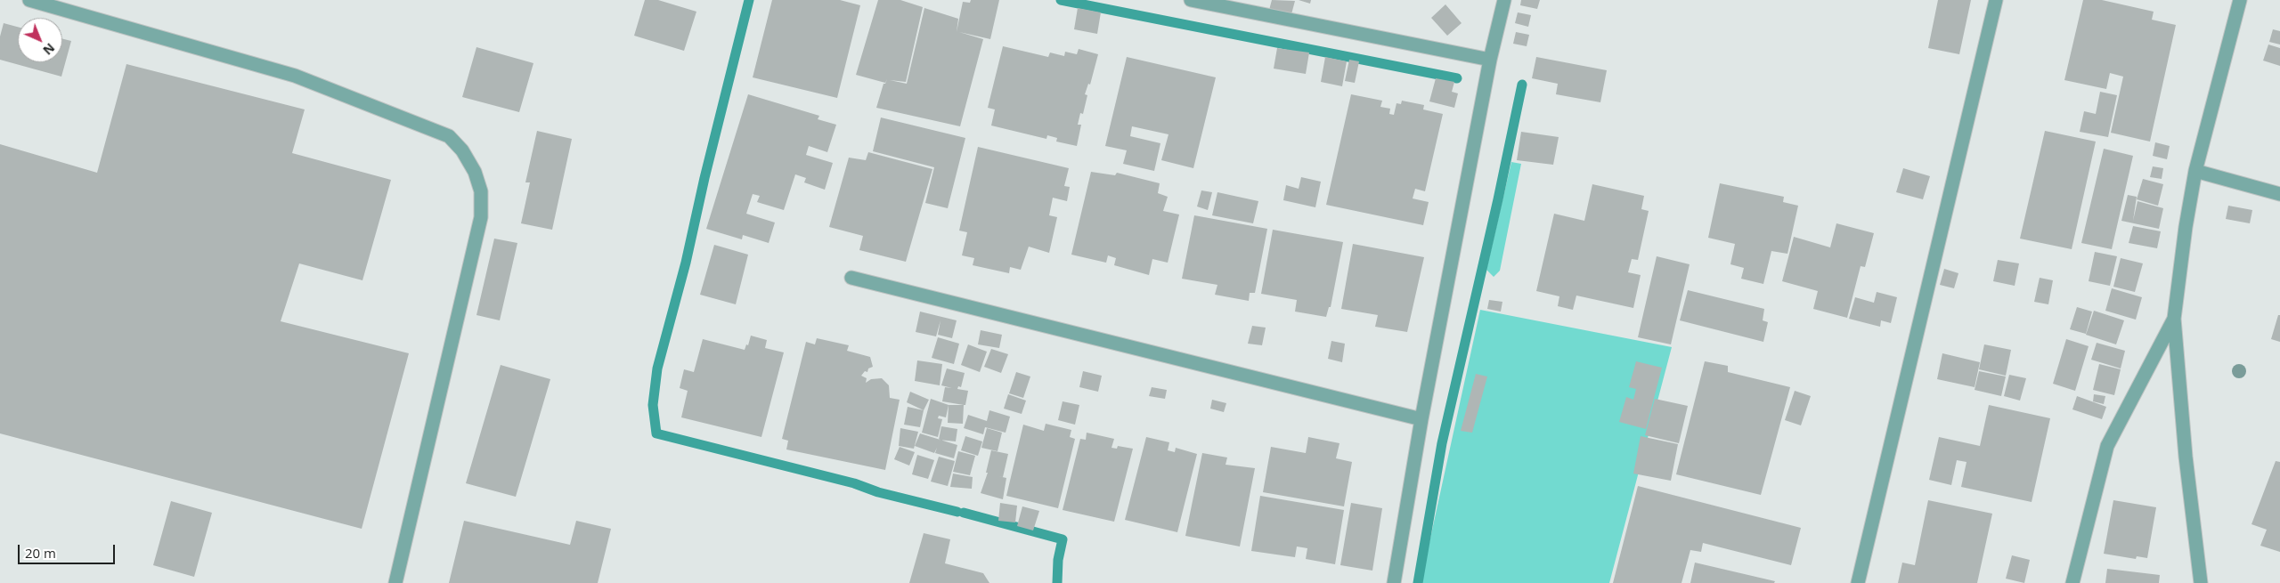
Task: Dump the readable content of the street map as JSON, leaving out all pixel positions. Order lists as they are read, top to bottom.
{
  "scale_bar": "20 m",
  "north": "bottom right"
}
